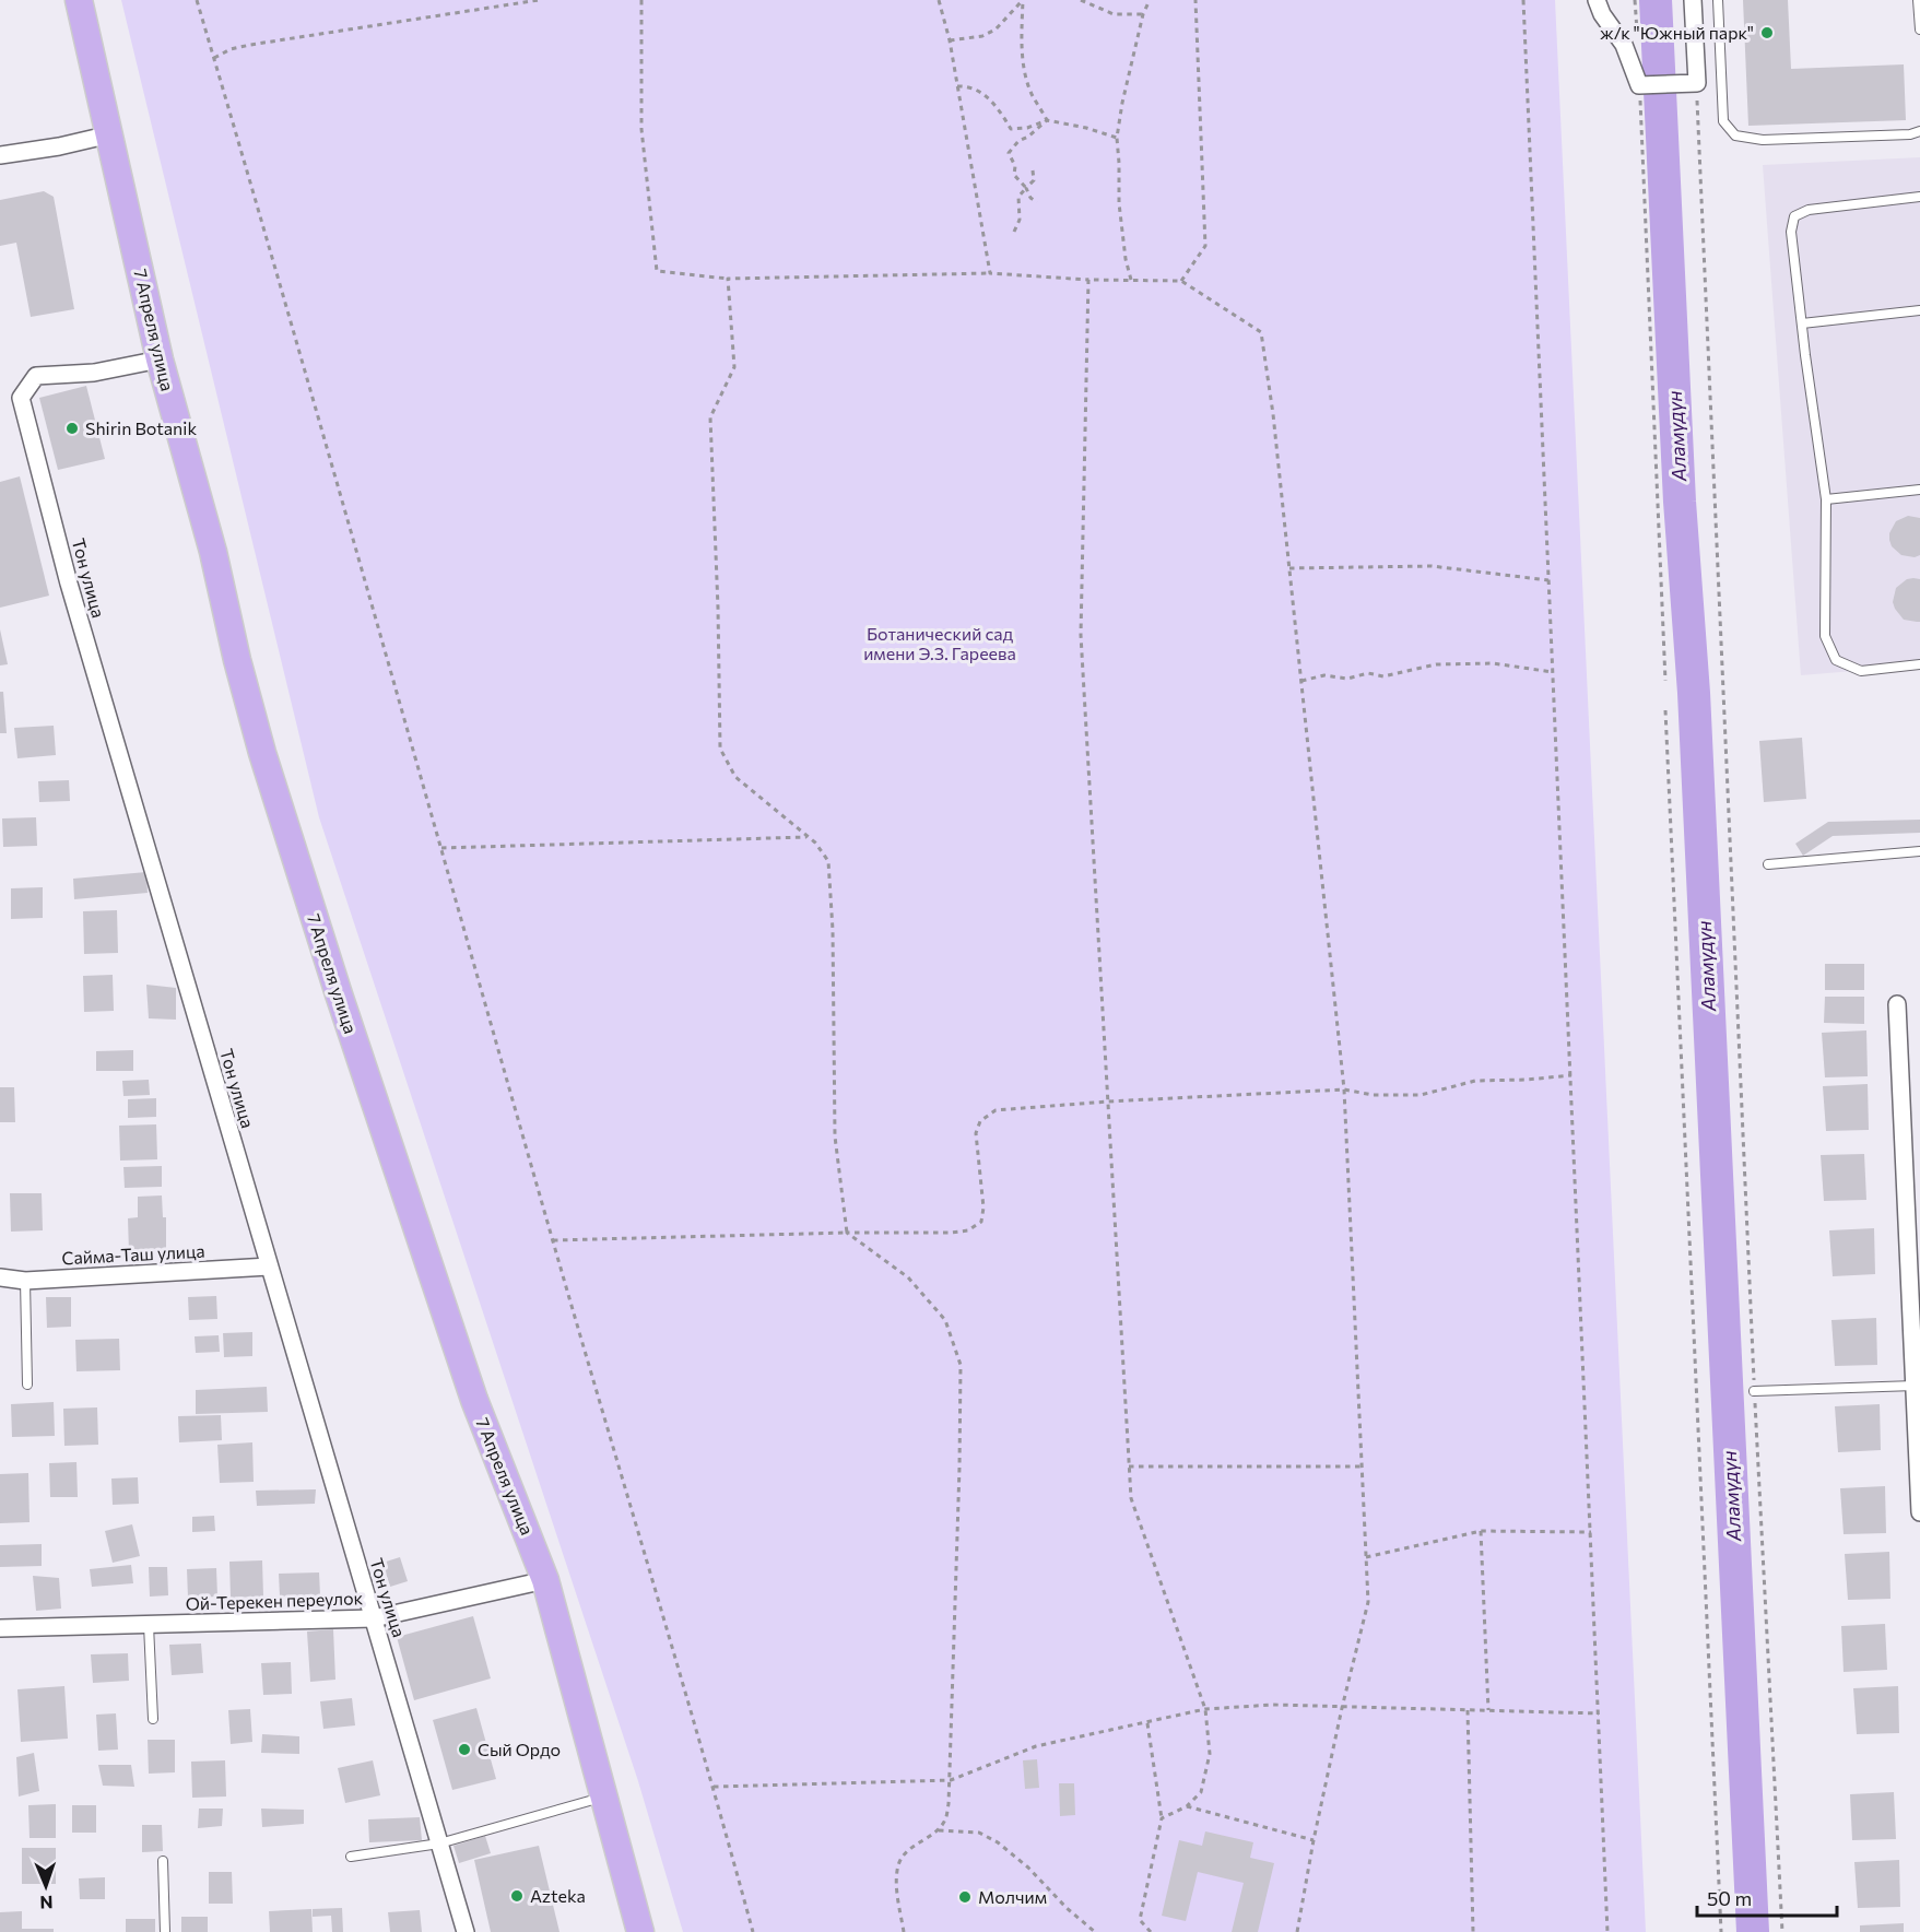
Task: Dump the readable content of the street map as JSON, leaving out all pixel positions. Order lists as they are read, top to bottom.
{
  "streets": {
    "main road": ["7 Апреля улица"],
    "street": ["Тон улица", "Сайма-Таш улица", "Ой-Терекен переулок"]
  },
  "crossings": [
    ["7 Апреля улица", "Тон улица"],
    ["7 Апреля улица", "Ой-Терекен переулок"],
    ["Тон улица", "Сайма-Таш улица"],
    ["Тон улица", "Ой-Терекен переулок"]
  ],
  "water": ["Аламүдүн"],
  "parks": ["Ботанический сад имени Э.З. Гареева"],
  "places": [
    "ж/к \"Южный парк\"",
    "Shirin Botanik",
    "Сый Ордо",
    "Azteka",
    "Молчим"
  ],
  "scale_bar": "50 m",
  "north": "bottom"
}
